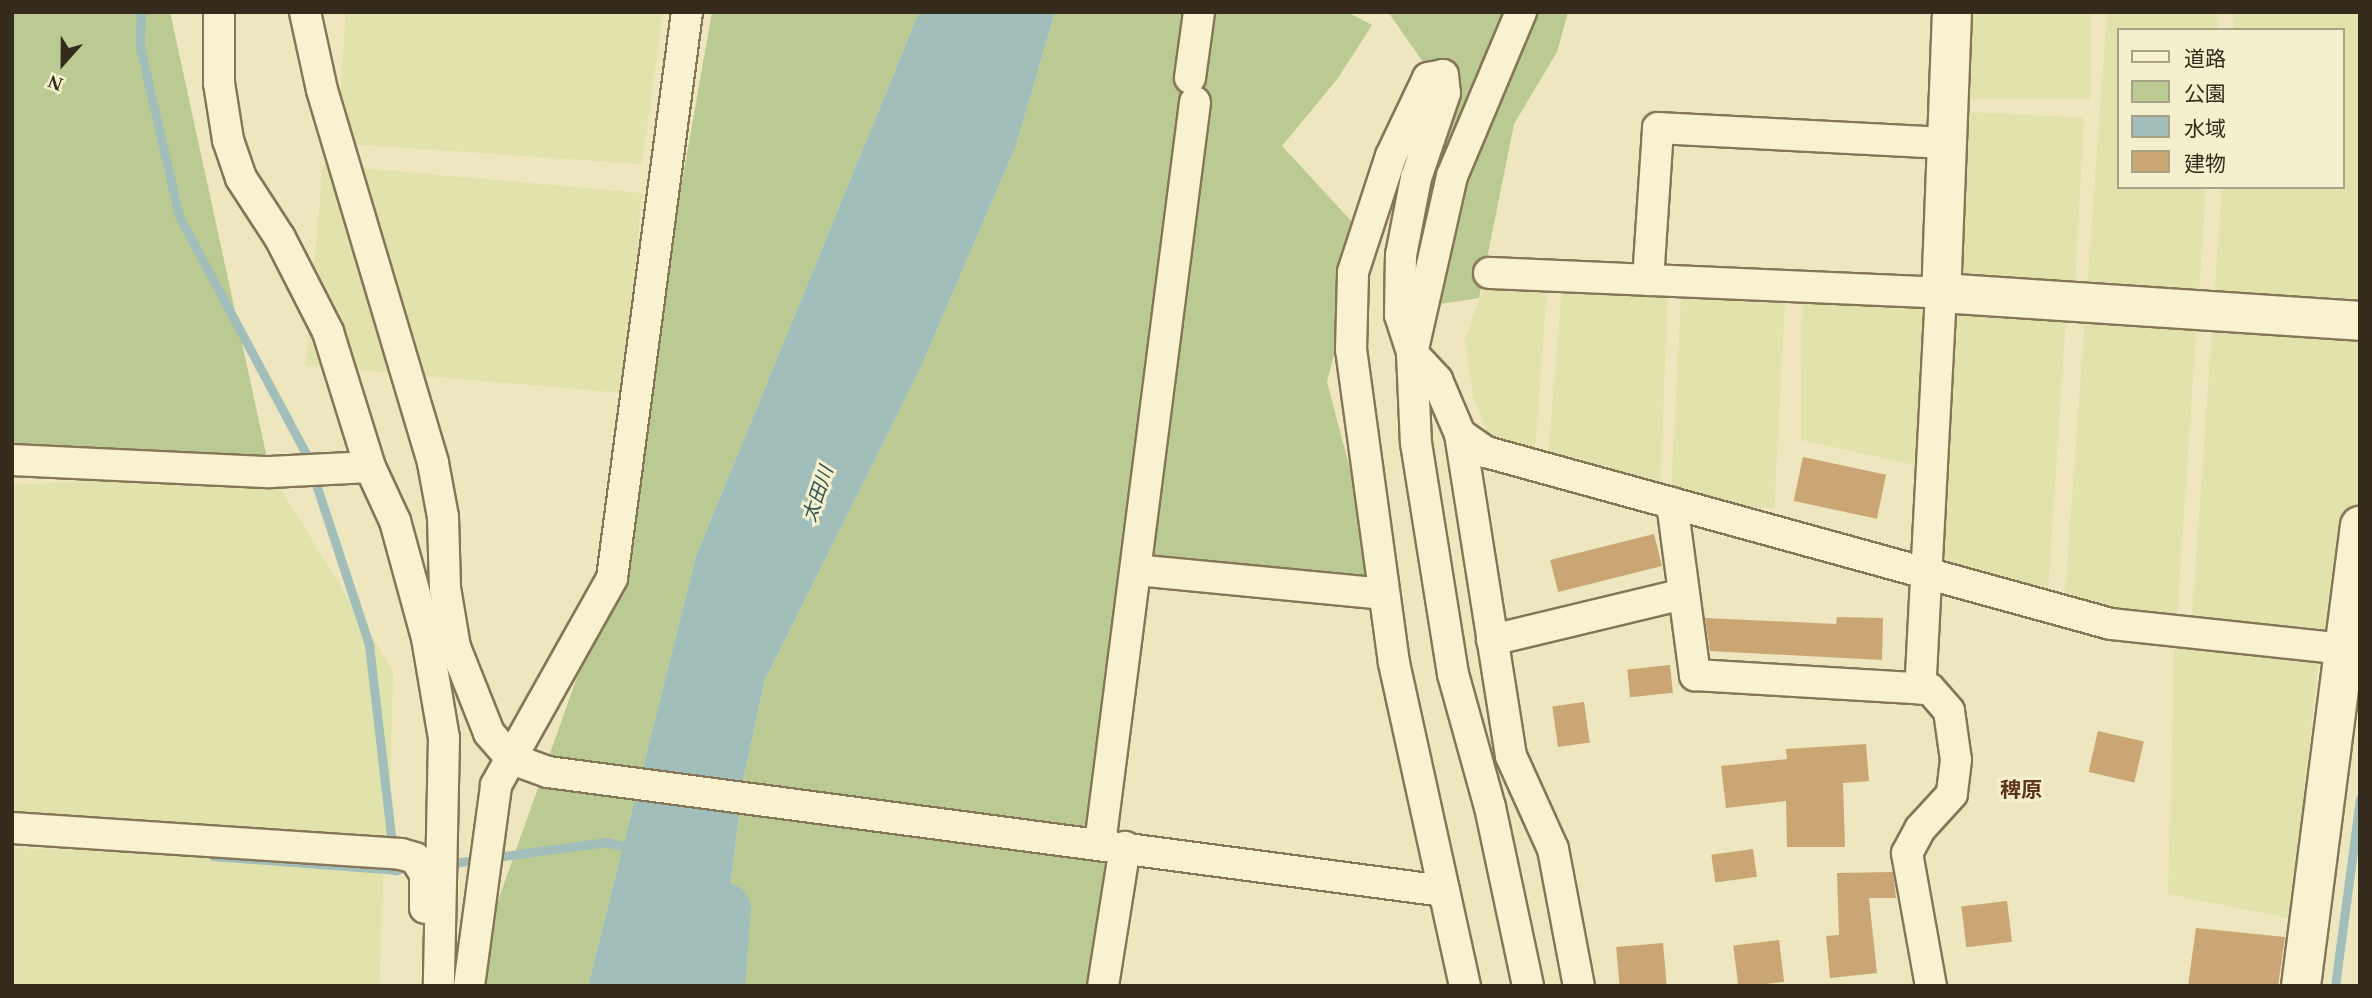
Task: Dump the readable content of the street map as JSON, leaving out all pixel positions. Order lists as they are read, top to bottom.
{
  "districts": ["稗原"],
  "water": ["太田川"],
  "legend": [
    "道路",
    "公園",
    "水域",
    "建物"
  ],
  "north": "bottom"
}
